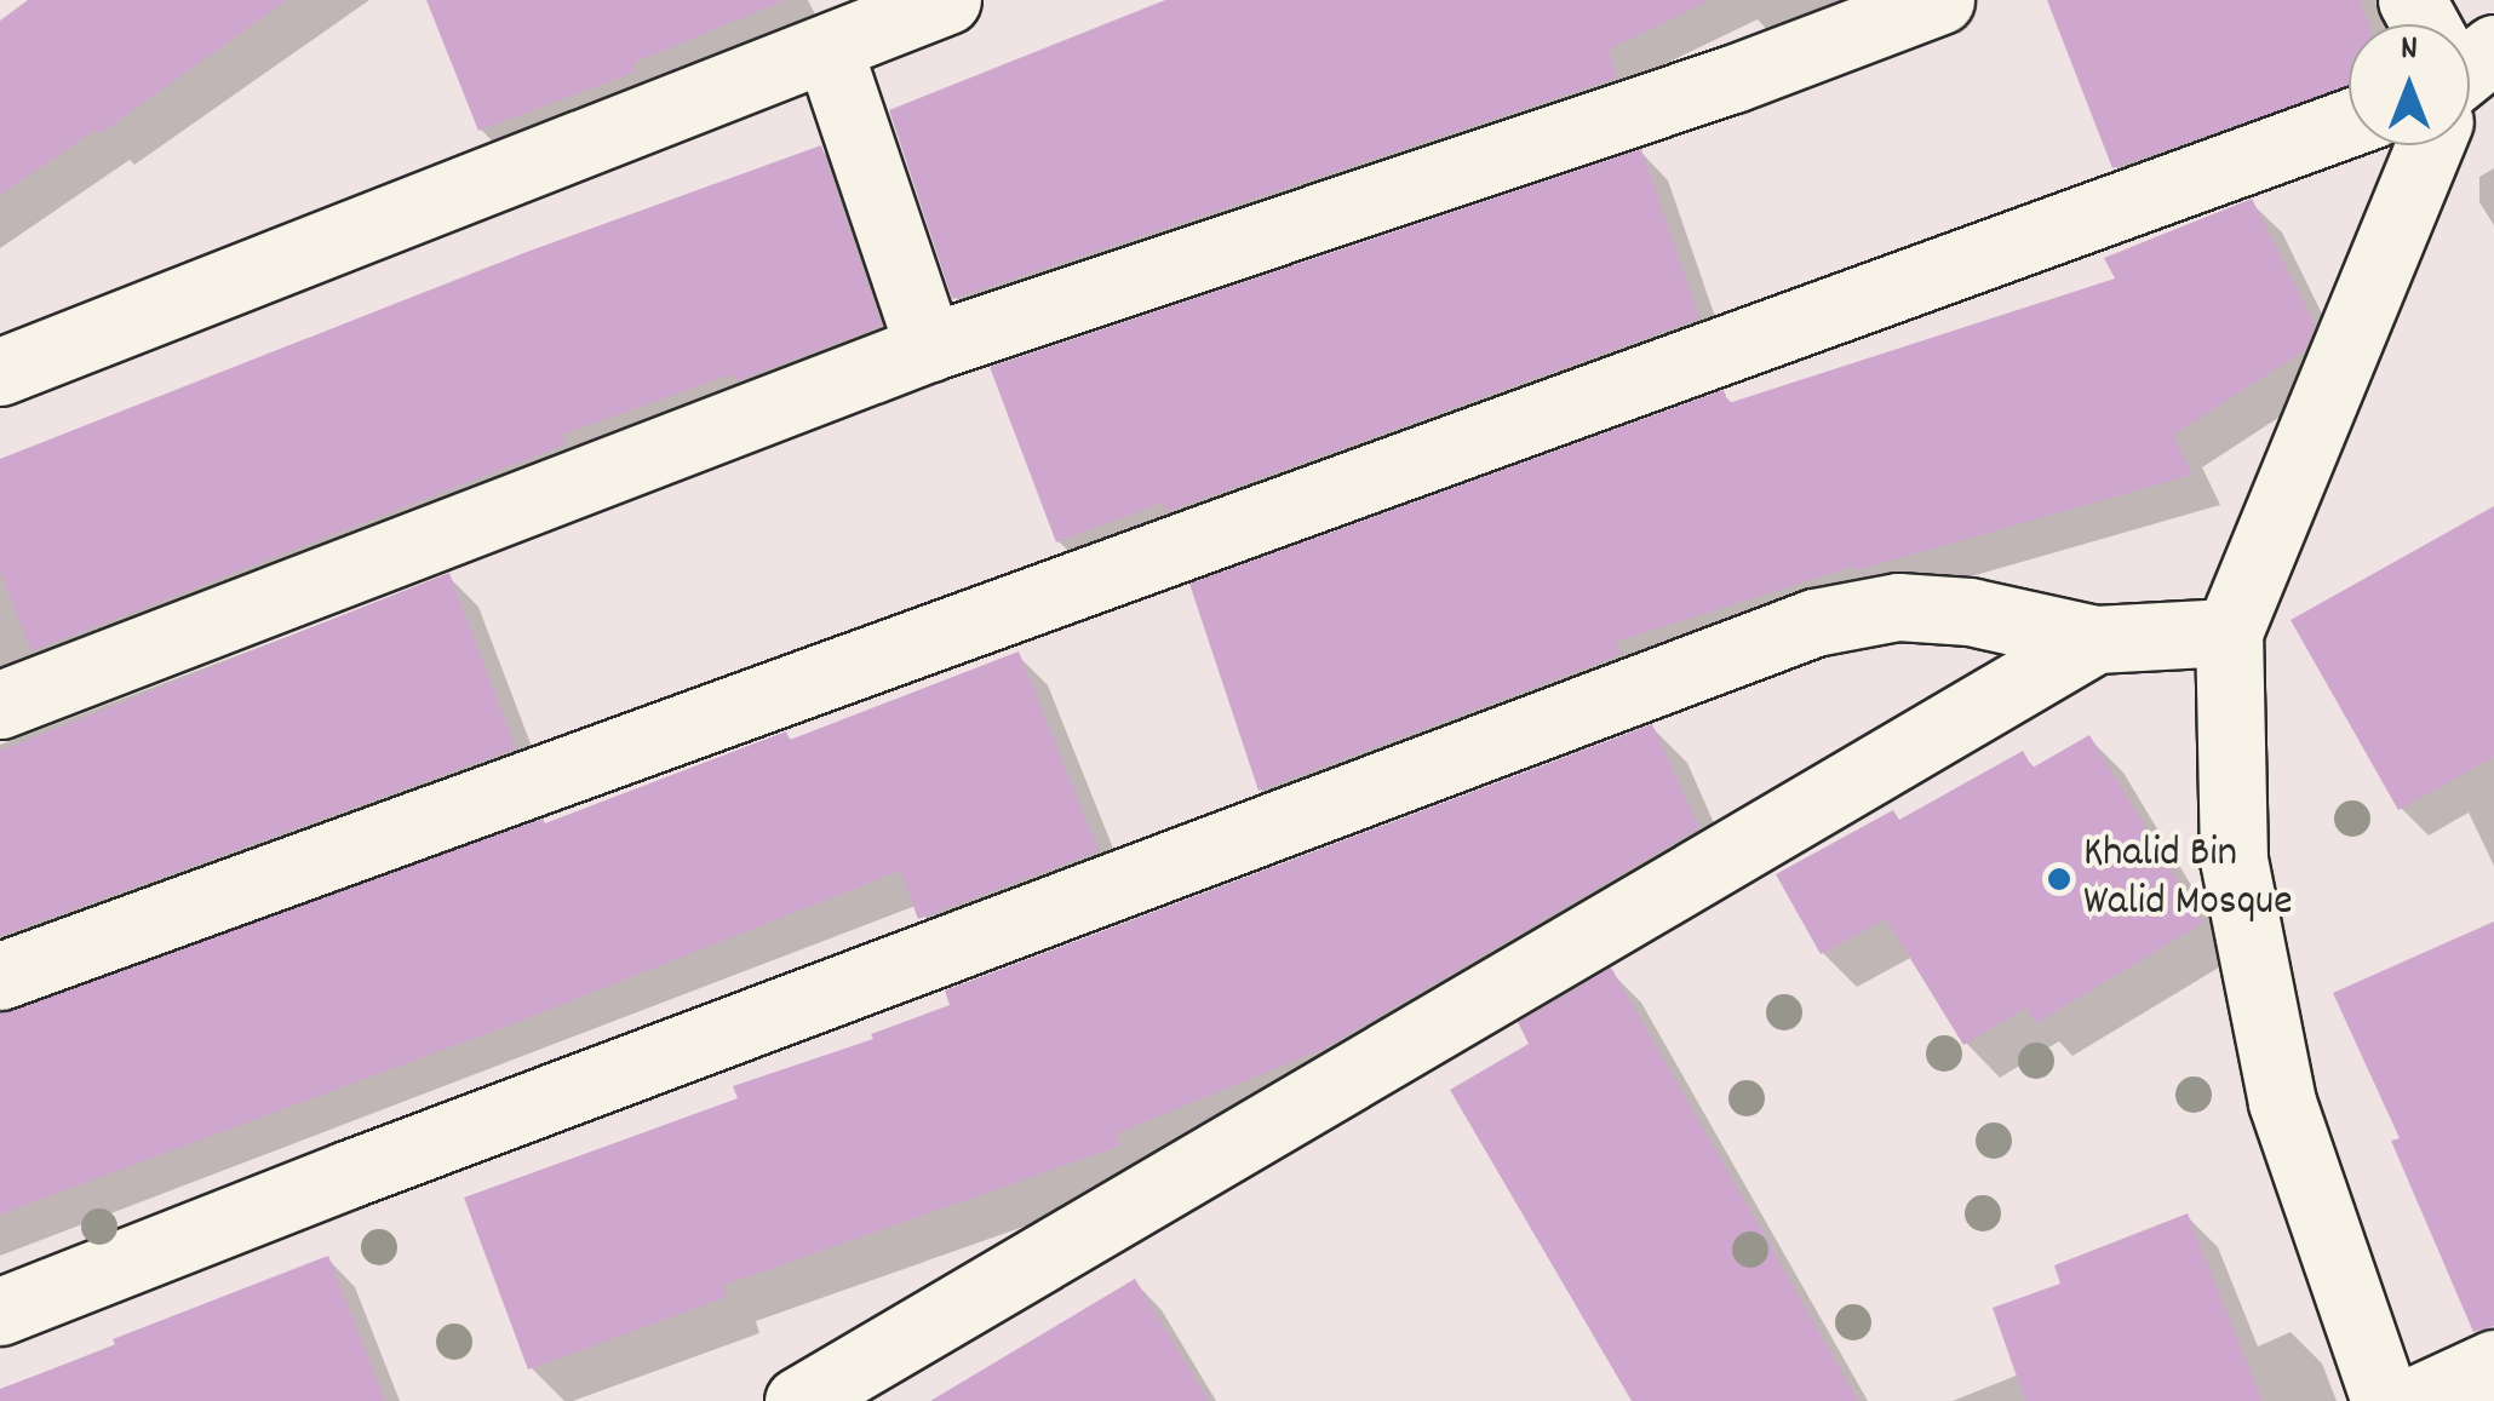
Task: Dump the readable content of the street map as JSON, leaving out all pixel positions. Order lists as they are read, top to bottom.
{
  "places": ["Khalid Bin Walid Mosque"],
  "north": "top"
}
